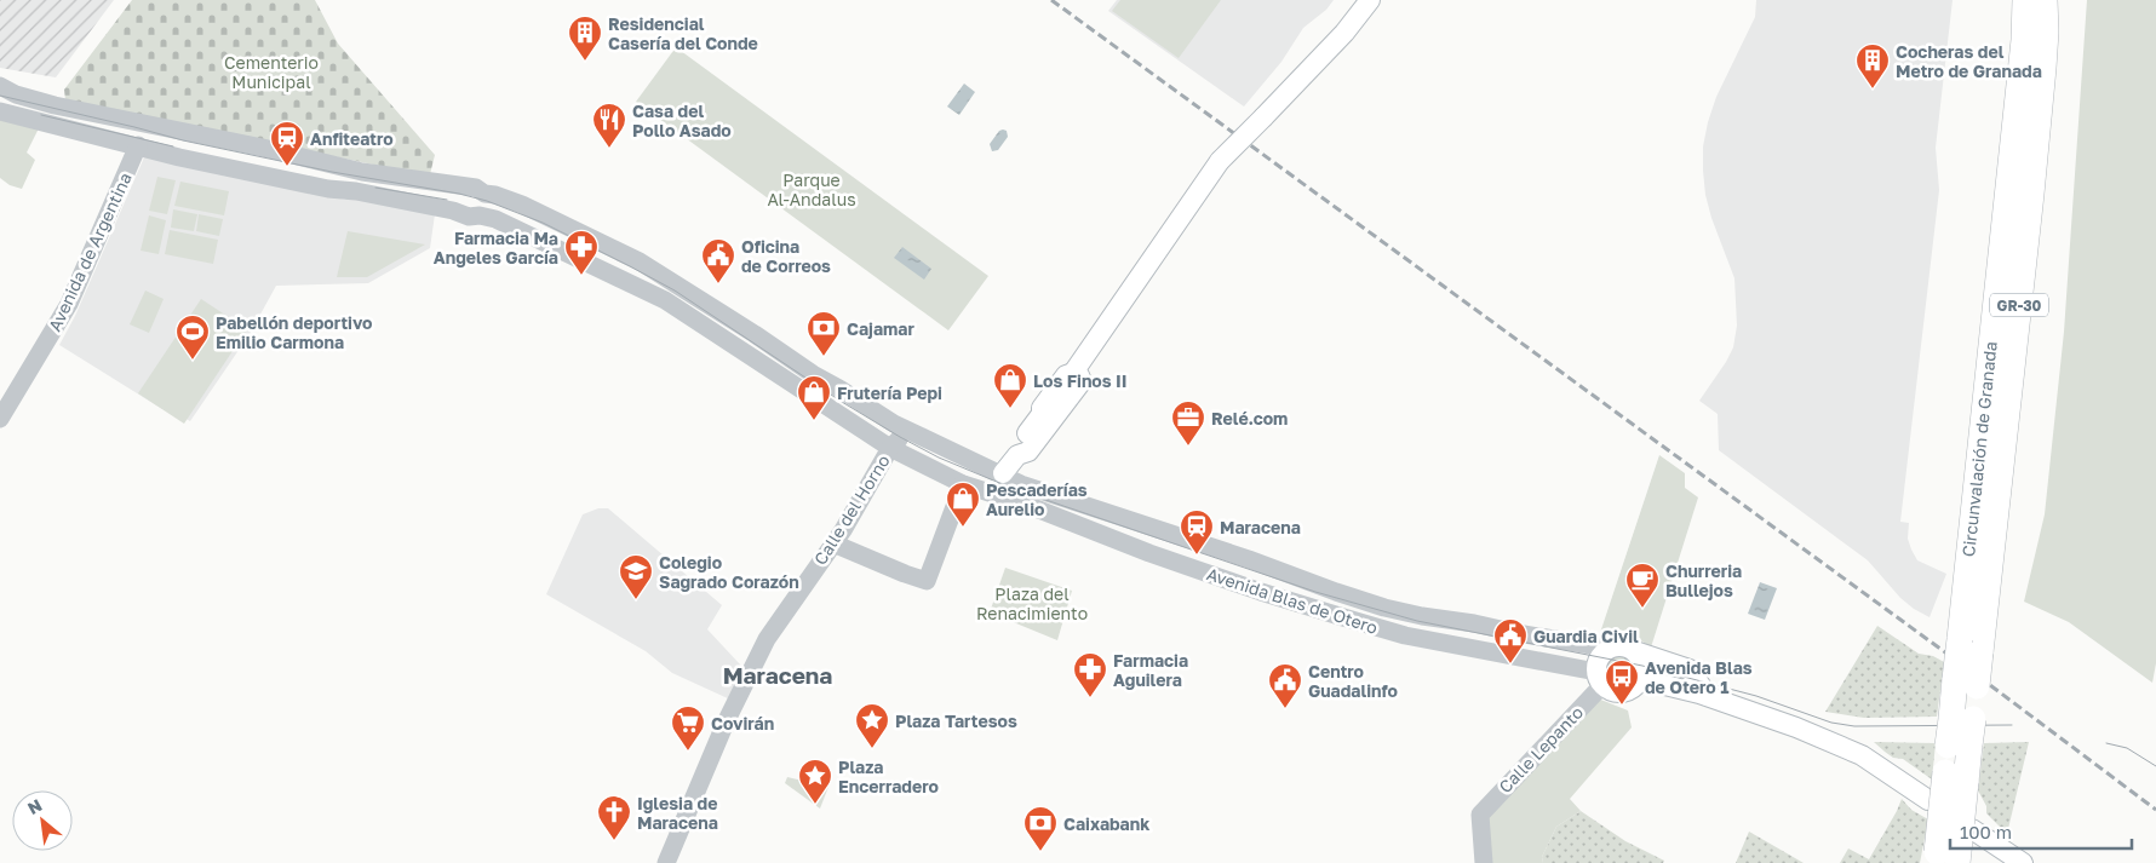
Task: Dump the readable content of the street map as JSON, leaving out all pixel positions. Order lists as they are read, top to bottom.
{
  "streets": {
    "highway": ["GR-30", "Circunvalación de Granada"],
    "street": [
      "Avenida de Argentina",
      "Calle del Horno",
      "Avenida Blas de Otero",
      "Calle Lepanto"
    ]
  },
  "crossings": [
    ["Avenida de Argentina", "Avenida Blas de Otero"],
    ["Calle del Horno", "Avenida Blas de Otero"],
    ["Avenida Blas de Otero", "Calle Lepanto"]
  ],
  "districts": ["Maracena"],
  "parks": ["Cementerio Municipal", "Parque Al-Andalus", "Plaza del Renacimiento"],
  "places": {
    "building": ["Residencial Casería del Conde", "Cocheras del Metro de Granada"],
    "restaurant": ["Casa del Pollo Asado"],
    "station": ["Anfiteatro", "Maracena"],
    "pharmacy": ["Farmacia Mª Angeles García", "Farmacia Aguilera"],
    "public building": ["Oficina de Correos", "Guardia Civil", "Centro Guadalinfo"],
    "bank": ["Cajamar", "Caixabank"],
    "sports": ["Pabellón deportivo Emilio Carmona"],
    "shop": ["Los Finos II", "Frutería Pepi", "Pescaderías Aurelio"],
    "office": ["Relé.com"],
    "school or university": ["Colegio Sagrado Corazón"],
    "cafe": ["Churreria Bullejos"],
    "bus stop": ["Avenida Blas de Otero 1"],
    "place": ["Plaza Tartesos", "Plaza Encerradero"],
    "supermarket": ["Covirán"],
    "church": ["Iglesia de Maracena"]
  },
  "scale_bar": "100 m",
  "north": "top left"
}
